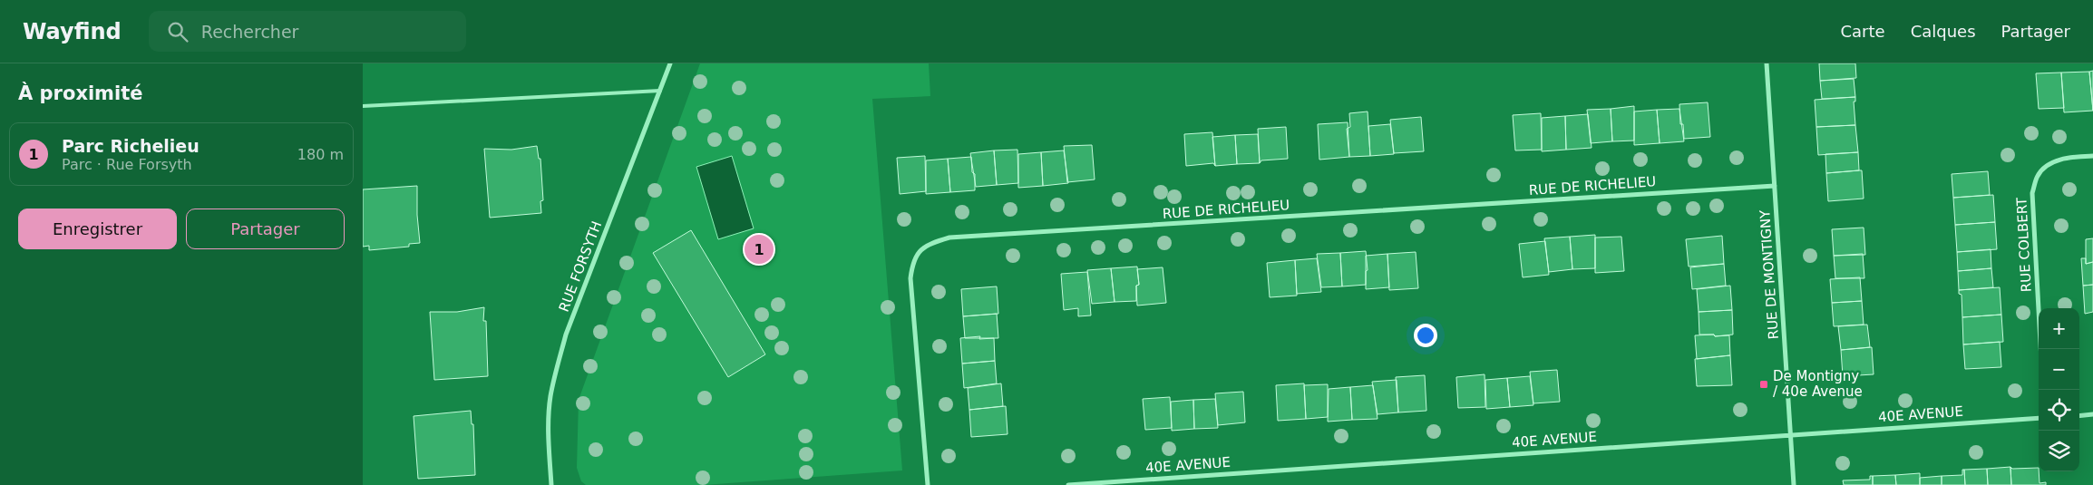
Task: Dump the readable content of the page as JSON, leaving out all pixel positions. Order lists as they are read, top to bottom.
{
  "streets": {
    "street": [
      "RUE DE RICHELIEU",
      "RUE COLBERT",
      "RUE FORSYTH",
      "RUE DE MONTIGNY",
      "40E AVENUE"
    ]
  },
  "crossings": [
    ["RUE DE RICHELIEU", "RUE DE MONTIGNY"],
    ["RUE DE MONTIGNY", "40E AVENUE"]
  ],
  "places": {
    "transit": ["De Montigny / 40e Avenue"]
  },
  "page": {
    "header": "Wayfind",
    "search": "Rechercher",
    "nav": ["Carte", "Calques", "Partager"],
    "heading": "À proximité",
    "list": [
      {
        "mark": "1",
        "name": "Parc Richelieu",
        "note": "Parc · Rue Forsyth",
        "value": "180 m"
      }
    ],
    "buttons": ["Enregistrer", "Partager"],
    "pins": "1",
    "map_buttons": ["+", "−"]
  }
}
